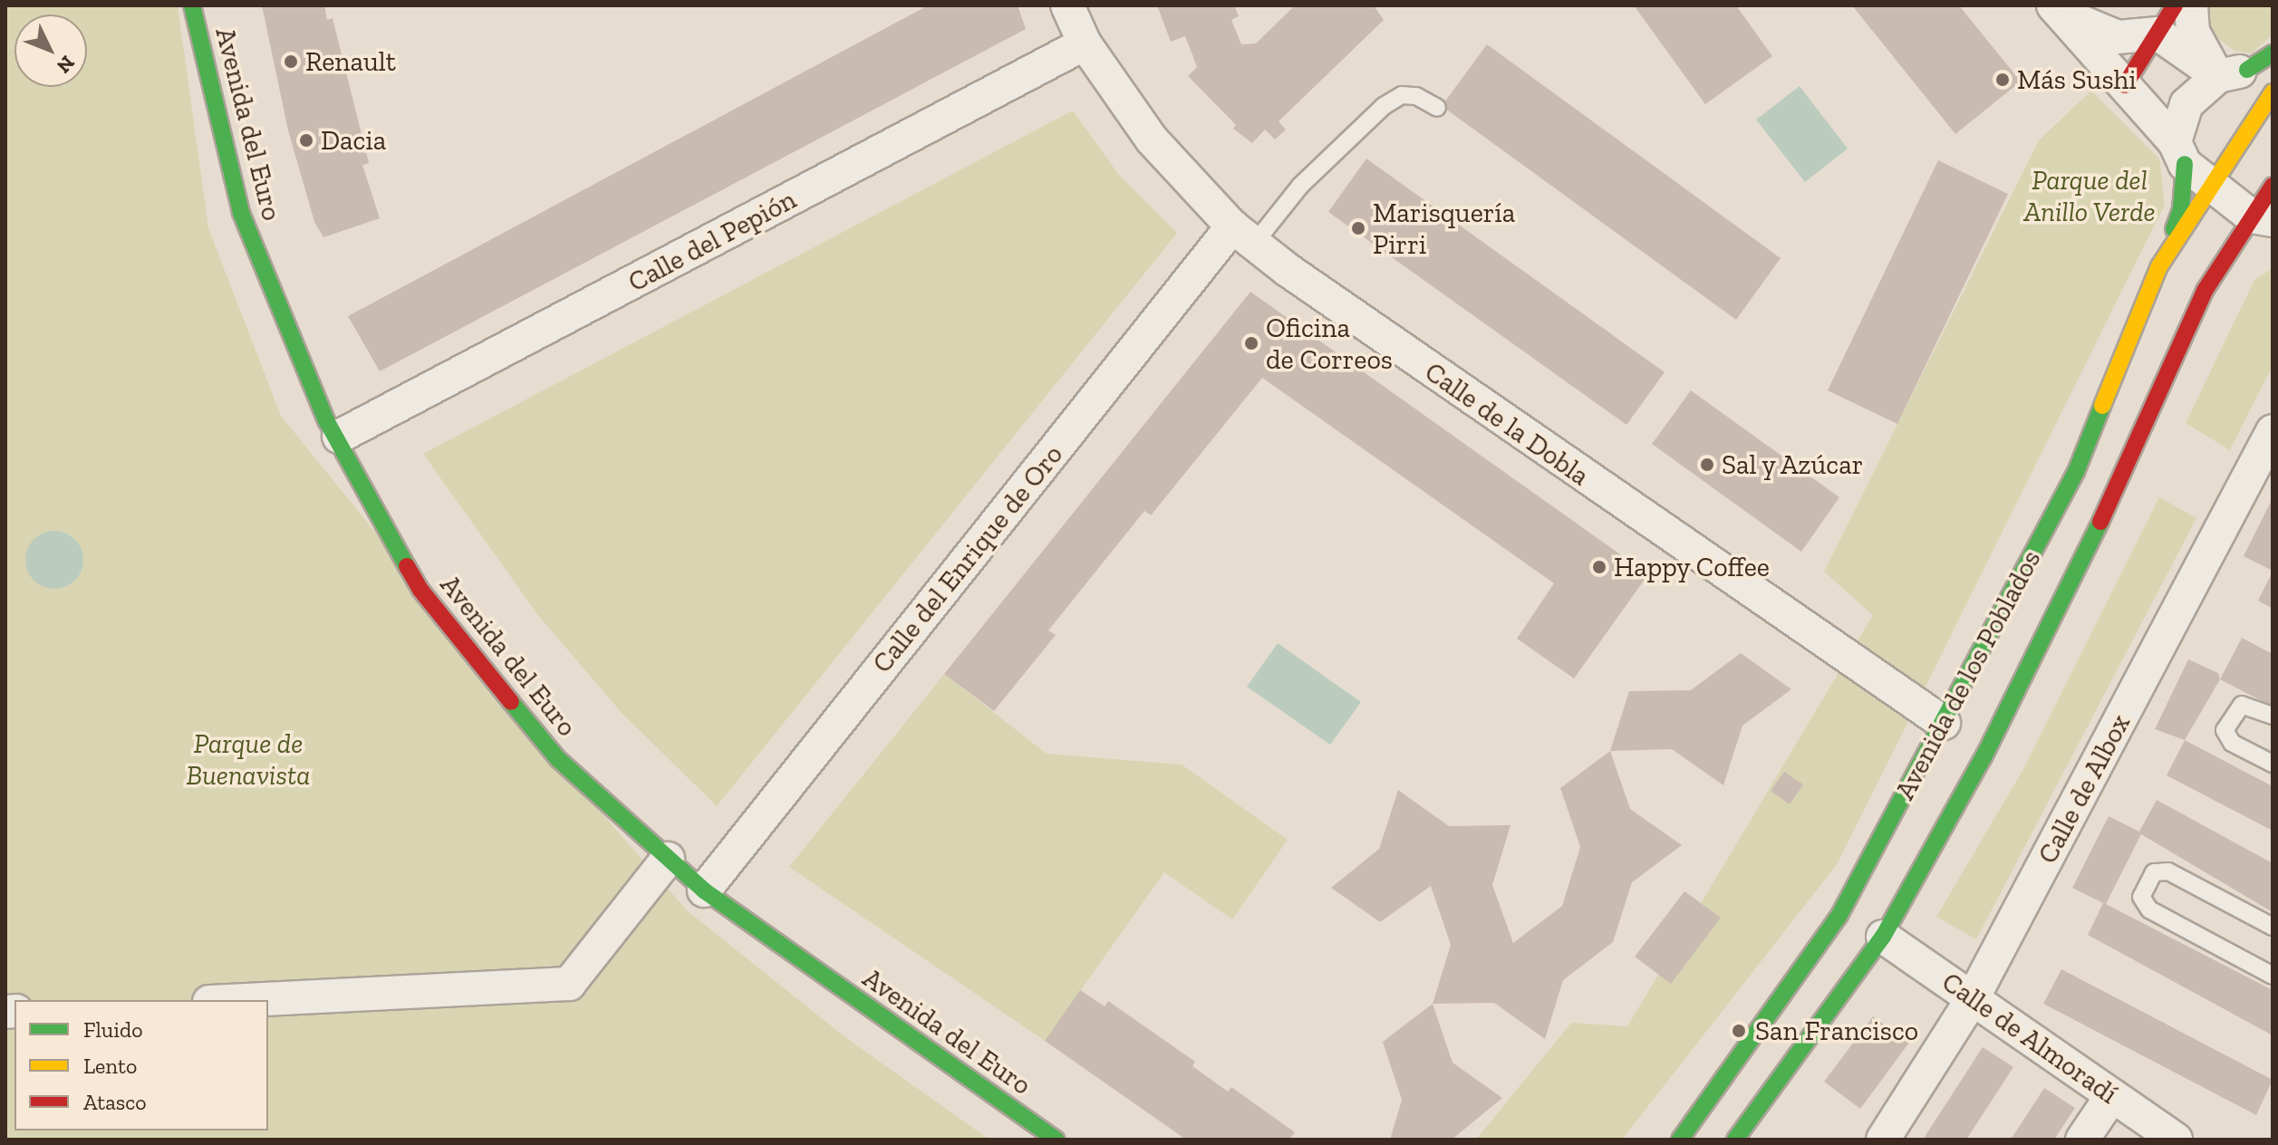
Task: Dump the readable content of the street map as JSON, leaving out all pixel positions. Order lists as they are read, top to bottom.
{
  "streets": {
    "main road": ["Avenida del Euro", "Avenida de los Poblados"],
    "street": [
      "Calle del Pepión",
      "Calle de la Dobla",
      "Calle del Enrique de Oro",
      "Calle de Albox",
      "Calle de Almoradí"
    ]
  },
  "crossings": [
    ["Avenida del Euro", "Calle del Pepión"],
    ["Avenida del Euro", "Calle del Enrique de Oro"],
    ["Calle del Pepión", "Calle de la Dobla"],
    ["Calle de la Dobla", "Calle del Enrique de Oro"],
    ["Calle de la Dobla", "Avenida de los Poblados"],
    ["Avenida de los Poblados", "Calle de Almoradí"],
    ["Calle de Albox", "Calle de Almoradí"]
  ],
  "parks": ["Parque del Anillo Verde", "Parque de Buenavista"],
  "places": [
    "Renault",
    "Más Sushi",
    "Dacia",
    "Marisquería Pirri",
    "Oficina de Correos",
    "Sal y Azúcar",
    "Happy Coffee",
    "San Francisco"
  ],
  "legend": ["Fluido", "Lento", "Atasco"],
  "north": "bottom right"
}
